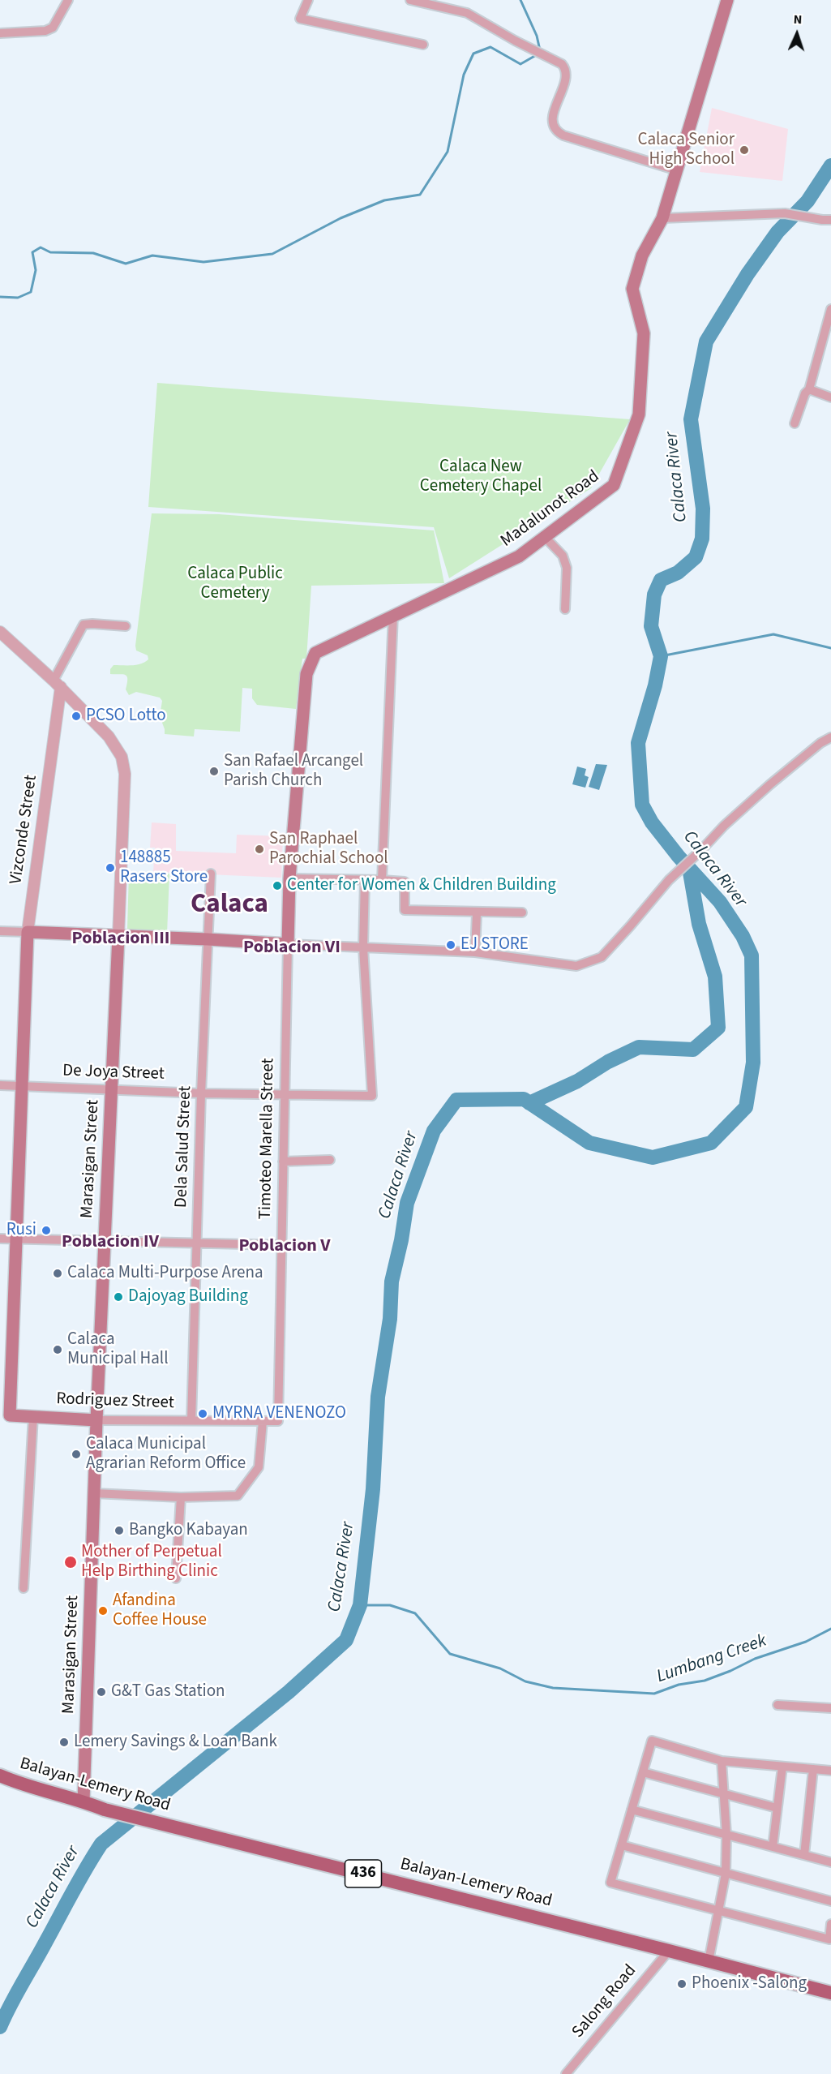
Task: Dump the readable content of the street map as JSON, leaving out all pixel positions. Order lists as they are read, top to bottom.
{
  "streets": {
    "main road": [
      "Madalunot Road",
      "Vizconde Street",
      "Marasigan Street",
      "Rodriguez Street",
      "Balayan-Lemery Road",
      "436"
    ],
    "street": [
      "De Joya Street",
      "Timoteo Marella Street",
      "Dela Salud Street",
      "Salong Road"
    ]
  },
  "crossings": [
    ["Madalunot Road", "Timoteo Marella Street"],
    ["Vizconde Street", "De Joya Street"],
    ["Vizconde Street", "Marasigan Street"],
    ["Vizconde Street", "Rodriguez Street"],
    ["De Joya Street", "Timoteo Marella Street"],
    ["De Joya Street", "Dela Salud Street"],
    ["De Joya Street", "Marasigan Street"],
    ["Timoteo Marella Street", "Rodriguez Street"],
    ["Dela Salud Street", "Rodriguez Street"],
    ["Marasigan Street", "Rodriguez Street"],
    ["Marasigan Street", "Balayan-Lemery Road"],
    ["Balayan-Lemery Road", "Salong Road"]
  ],
  "districts": [
    "Calaca",
    "Poblacion III",
    "Poblacion VI",
    "Poblacion IV",
    "Poblacion V"
  ],
  "water": ["Calaca River", "Lumbang Creek"],
  "parks": ["Calaca New Cemetery Chapel", "Calaca Public Cemetery"],
  "places": [
    "Calaca Senior High School",
    "PCSO Lotto",
    "San Rafael Arcangel Parish Church",
    "San Raphael Parochial School",
    "148885 Rasers Store",
    "Center for Women & Children Building",
    "EJ STORE",
    "Rusi",
    "Calaca Multi-Purpose Arena",
    "Dajoyag Building",
    "Calaca Municipal Hall",
    "MYRNA VENENOZO",
    "Calaca Municipal Agrarian Reform Office",
    "Bangko Kabayan",
    "Mother of Perpetual Help Birthing Clinic",
    "Afandina Coffee House",
    "G&T Gas Station",
    "Lemery Savings & Loan Bank",
    "Phoenix -Salong"
  ],
  "north": "top"
}
